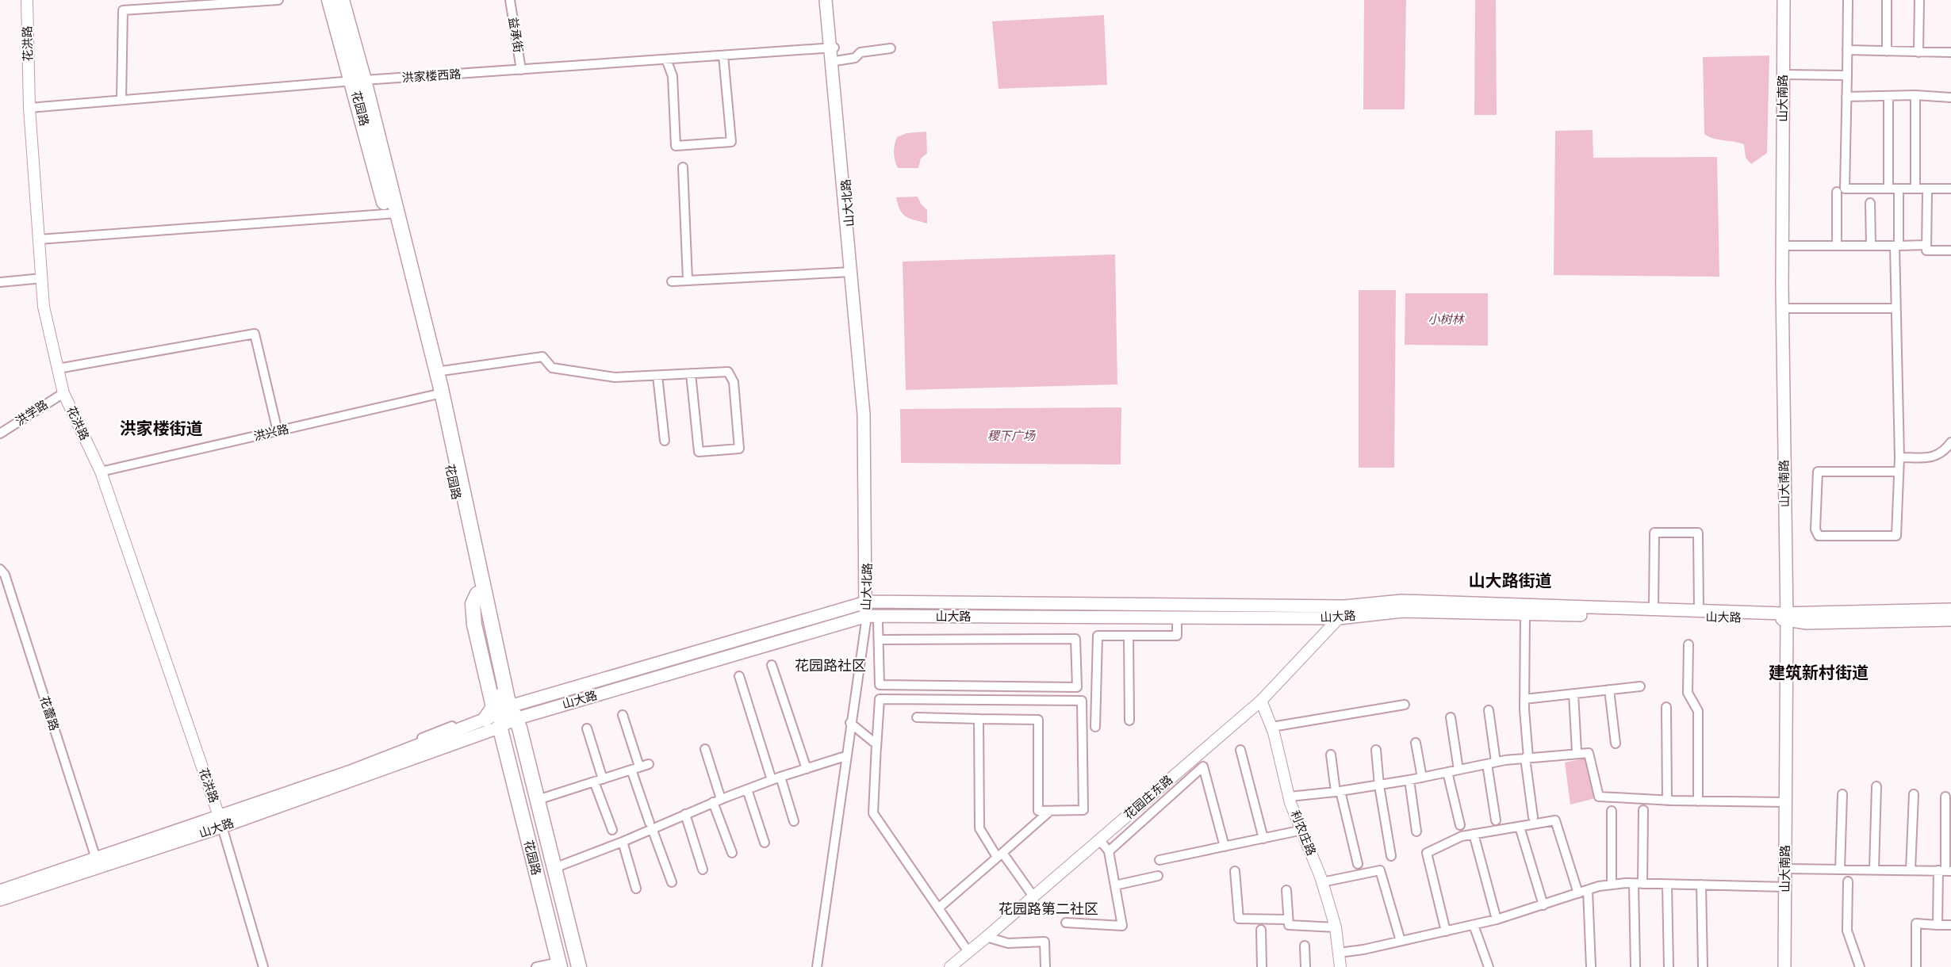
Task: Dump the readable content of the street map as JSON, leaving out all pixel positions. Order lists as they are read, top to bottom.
{
  "streets": {
    "main road": [
      "山大南路",
      "花园路",
      "山大北路",
      "山大路"
    ],
    "street": [
      "益承街",
      "花洪路",
      "洪家楼西路",
      "洪学路",
      "洪兴路",
      "花蕾路",
      "花园庄东路",
      "利农庄路"
    ]
  },
  "crossings": [
    ["益承街", "洪家楼西路"],
    ["花洪路", "洪家楼西路"],
    ["花洪路", "洪学路"],
    ["花洪路", "洪兴路"],
    ["花洪路", "山大路"],
    ["洪家楼西路", "花园路"],
    ["洪家楼西路", "山大北路"],
    ["山大南路", "山大路"],
    ["花园路", "洪兴路"],
    ["花园路", "山大路"],
    ["山大北路", "山大路"],
    ["山大路", "花蕾路"],
    ["山大路", "花园庄东路"],
    ["花园庄东路", "利农庄路"]
  ],
  "districts": [
    "洪家楼街道",
    "山大路街道",
    "花园路社区",
    "建筑新村街道",
    "花园路第二社区"
  ],
  "parks": ["小树林", "稷下广场"]
}
